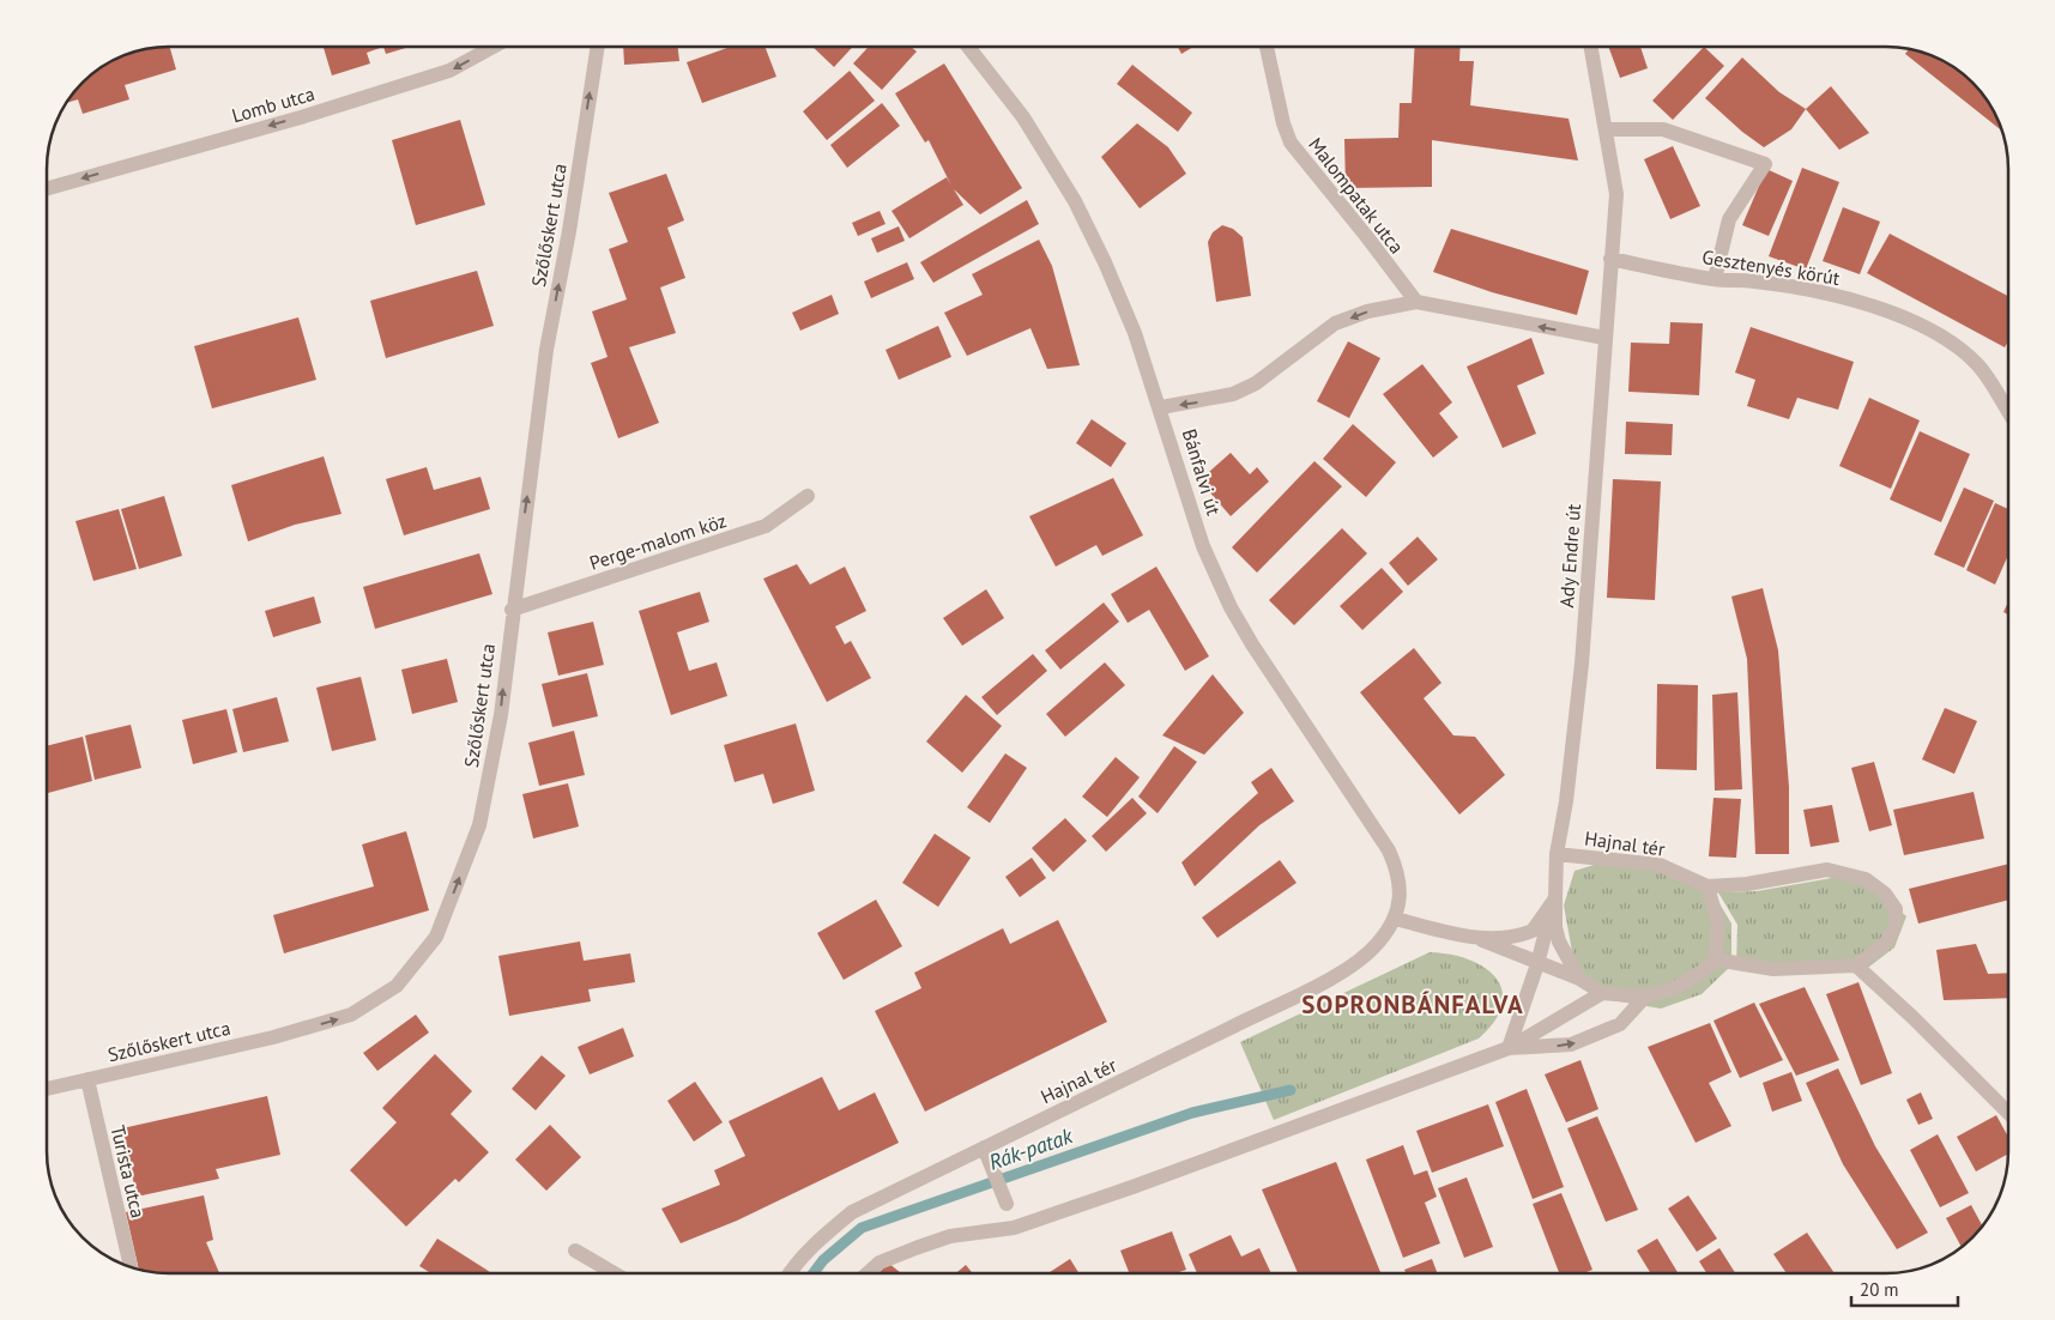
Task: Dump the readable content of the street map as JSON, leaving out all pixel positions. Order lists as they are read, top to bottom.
{
  "streets": {
    "street": [
      "Lomb utca",
      "Malompatak utca",
      "Szőlőskert utca",
      "Gesztenyés körút",
      "Bánfalvi út",
      "Perge-malom köz",
      "Ady Endre út",
      "Hajnal tér",
      "Turista utca"
    ]
  },
  "crossings": [
    ["Szőlőskert utca", "Perge-malom köz"],
    ["Szőlőskert utca", "Turista utca"],
    ["Gesztenyés körút", "Ady Endre út"],
    ["Bánfalvi út", "Hajnal tér"],
    ["Ady Endre út", "Hajnal tér"]
  ],
  "one_way": ["Lomb utca", "Szőlőskert utca"],
  "districts": ["SOPRONBÁNFALVA"],
  "water": ["Rák-patak"],
  "scale_bar": "20 m"
}
